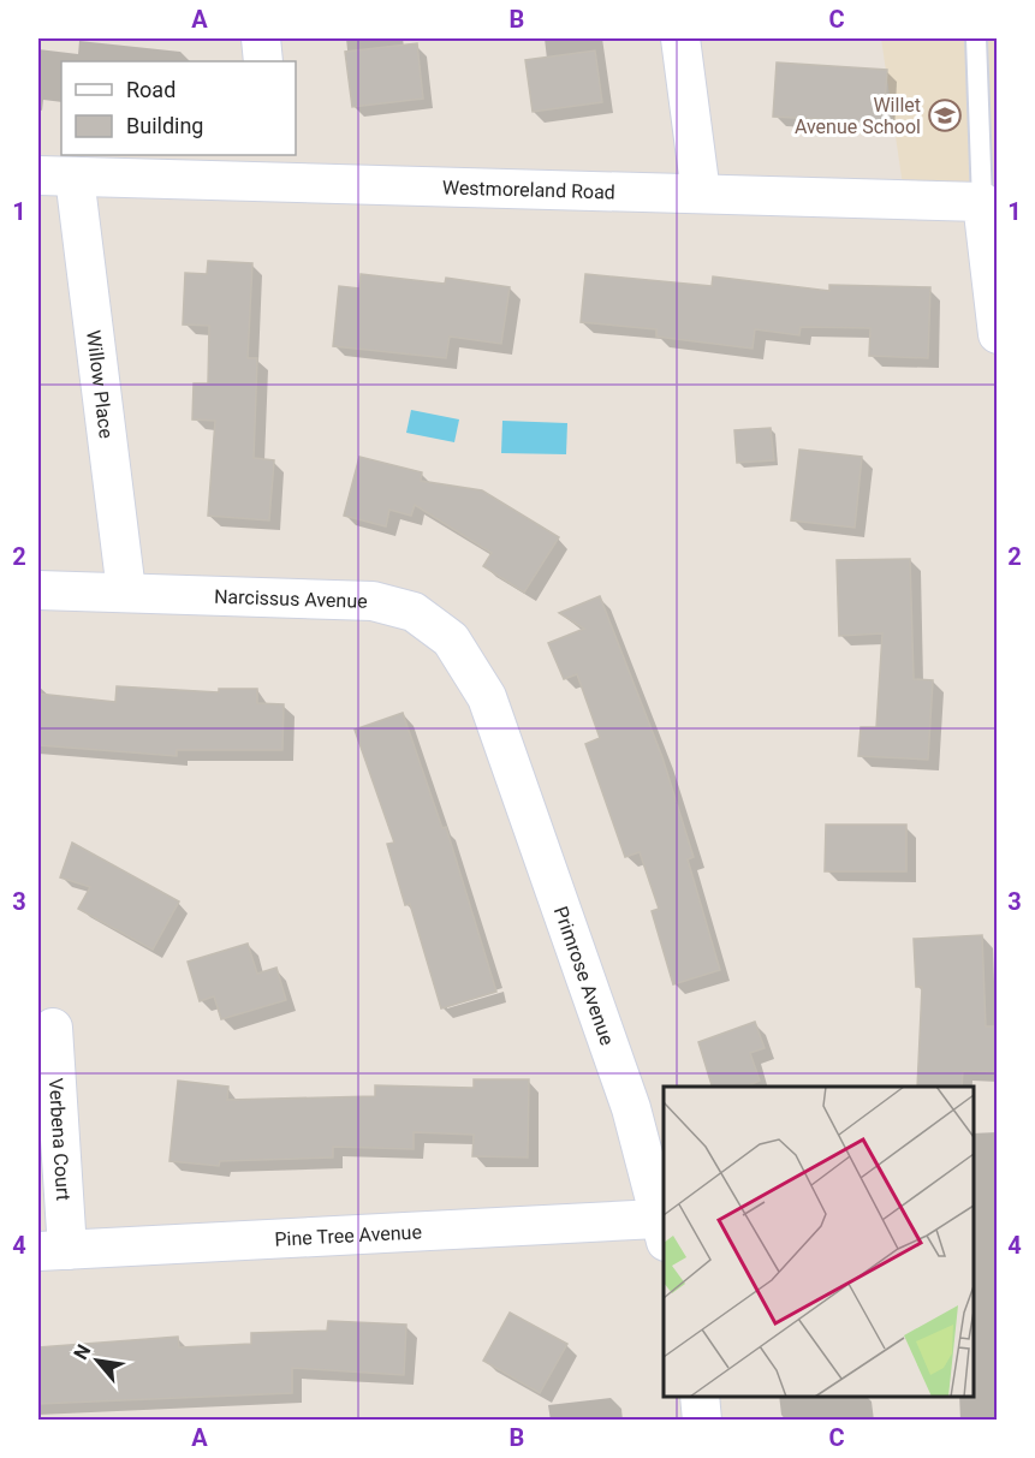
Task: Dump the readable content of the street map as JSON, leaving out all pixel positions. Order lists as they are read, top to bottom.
{
  "streets": {
    "street": [
      "Westmoreland Road",
      "Willow Place",
      "Narcissus Avenue",
      "Primrose Avenue",
      "Verbena Court",
      "Pine Tree Avenue"
    ]
  },
  "crossings": [
    ["Westmoreland Road", "Willow Place"],
    ["Willow Place", "Narcissus Avenue"],
    ["Narcissus Avenue", "Primrose Avenue"],
    ["Primrose Avenue", "Pine Tree Avenue"],
    ["Verbena Court", "Pine Tree Avenue"]
  ],
  "places": {
    "school or university": ["Willet Avenue School"]
  },
  "legend": ["Road", "Building"],
  "north": "top left",
  "grid": {
    "columns": ["A", "B", "C"],
    "rows": [
      "1",
      "2",
      "3",
      "4"
    ]
  }
}
